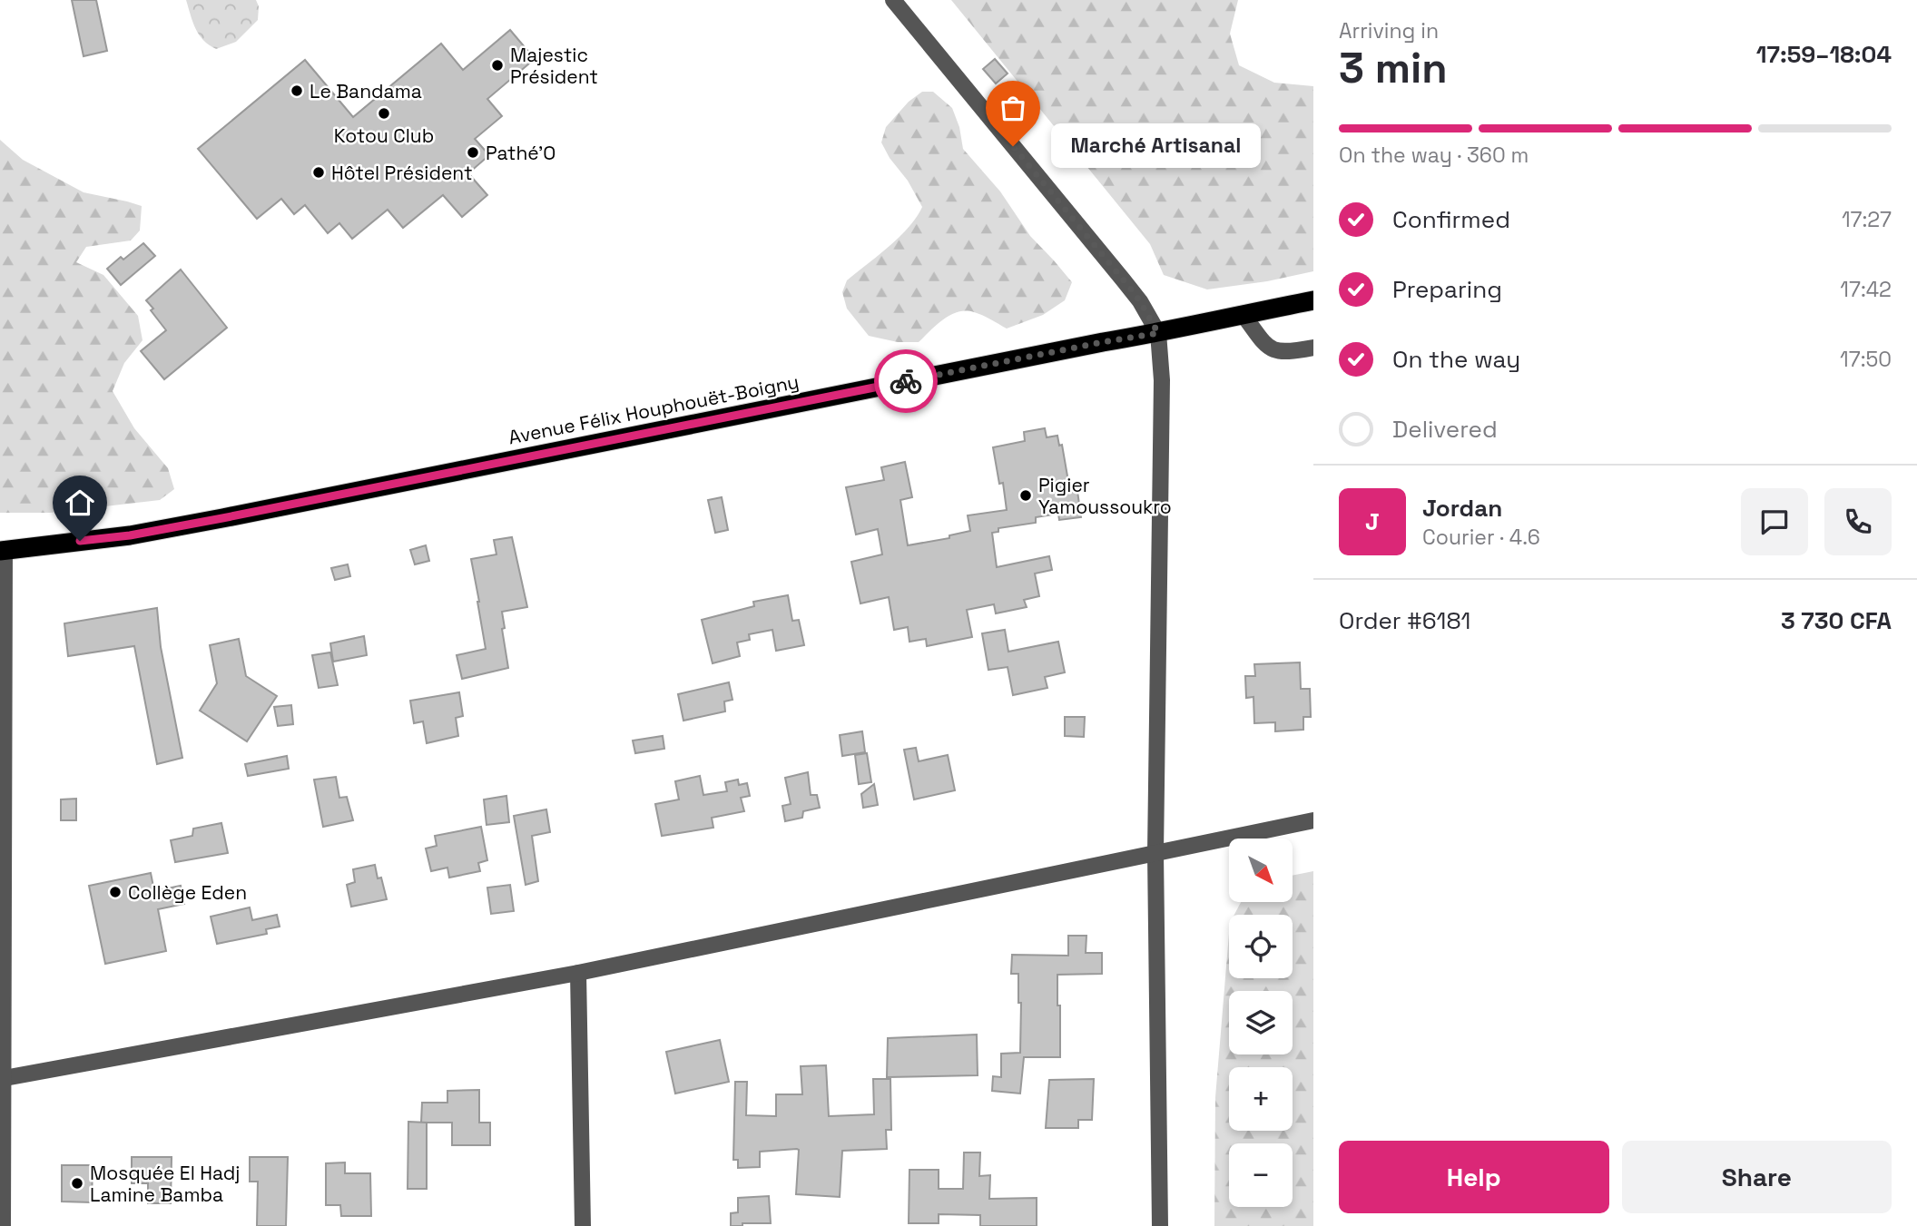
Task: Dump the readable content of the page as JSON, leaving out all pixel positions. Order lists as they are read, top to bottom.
{
  "streets": {
    "highway": ["Avenue Félix Houphouët-Boigny"]
  },
  "places": [
    "Majestic Président",
    "Le Bandama",
    "Kotou Club",
    "Marché Artisanal",
    "Pathé'O",
    "Hôtel Président",
    "Pigier Yamoussoukro",
    "Collège Eden",
    "Mosquée El Hadj Lamine Bamba"
  ],
  "north": "bottom right",
  "page": {
    "heading": ["3 min", "Arriving in", "17:59–18:04"],
    "panel": [
      "Jordan",
      "Courier · 4.6",
      "Order #6181",
      "3 730 CFA"
    ],
    "bar": "On the way · 360 m",
    "bubble": "Marché Artisanal",
    "list": [
      ["Confirmed", "17:27"],
      ["Preparing", "17:42"],
      ["On the way", "17:50"],
      "Delivered"
    ],
    "round": "J",
    "map_buttons": ["+", "−"],
    "buttons": ["Help", "Share"]
  }
}
